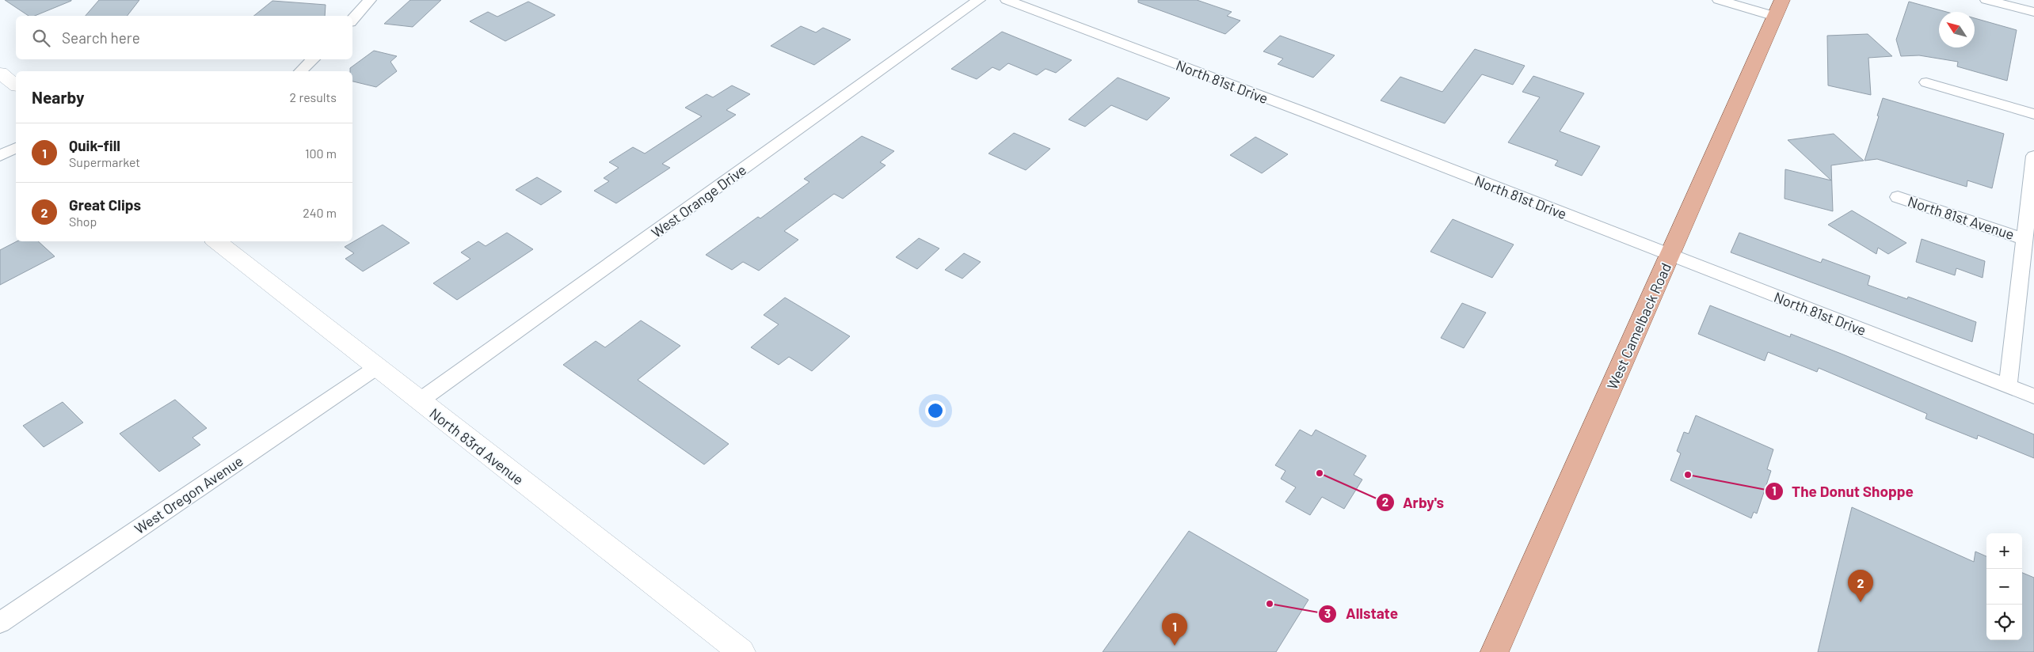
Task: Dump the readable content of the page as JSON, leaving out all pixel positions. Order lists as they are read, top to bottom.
{
  "streets": {
    "main road": ["West Camelback Road", "North 83rd Avenue"],
    "street": [
      "North 81st Drive",
      "West Orange Drive",
      "North 81st Avenue",
      "West Oregon Avenue"
    ]
  },
  "crossings": [
    ["North 81st Drive", "West Camelback Road"],
    ["West Orange Drive", "North 83rd Avenue"],
    ["North 83rd Avenue", "West Oregon Avenue"]
  ],
  "places": ["Arby's", "The Donut Shoppe", "Allstate"],
  "north": "top left",
  "page": {
    "search": "Search here",
    "heading": ["Nearby", "2 results"],
    "list": [
      {
        "mark": "1",
        "name": "Quik-fill",
        "note": "Supermarket",
        "value": "100 m"
      },
      {
        "mark": "2",
        "name": "Great Clips",
        "note": "Shop",
        "value": "240 m"
      }
    ],
    "map_buttons": ["+", "−"],
    "pins": ["2", "1"]
  }
}
